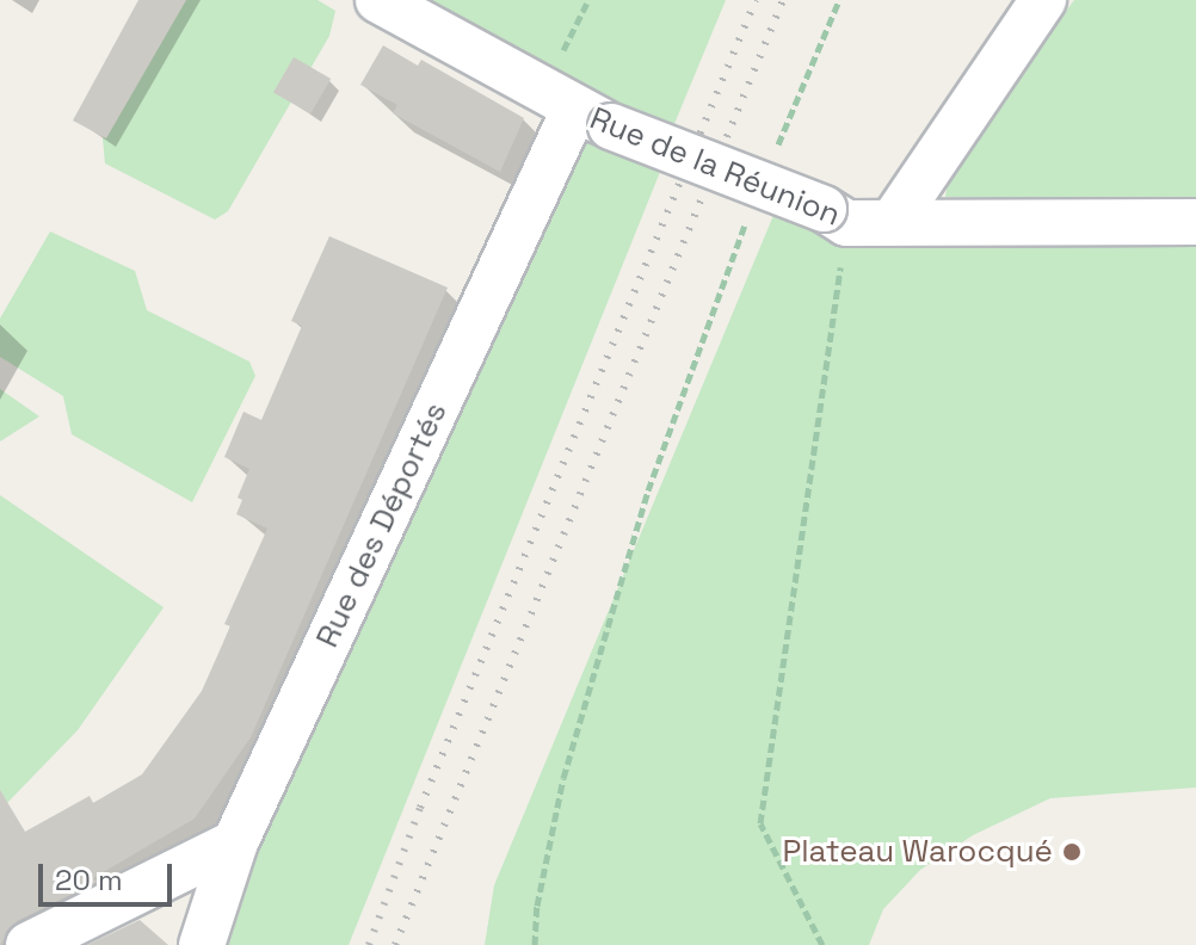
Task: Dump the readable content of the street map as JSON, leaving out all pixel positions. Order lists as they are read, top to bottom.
{
  "streets": {
    "street": ["Rue de la Réunion", "Rue des Déportés"]
  },
  "crossings": [
    ["Rue de la Réunion", "Rue des Déportés"]
  ],
  "places": ["Plateau Warocqué"],
  "scale_bar": "20 m"
}
